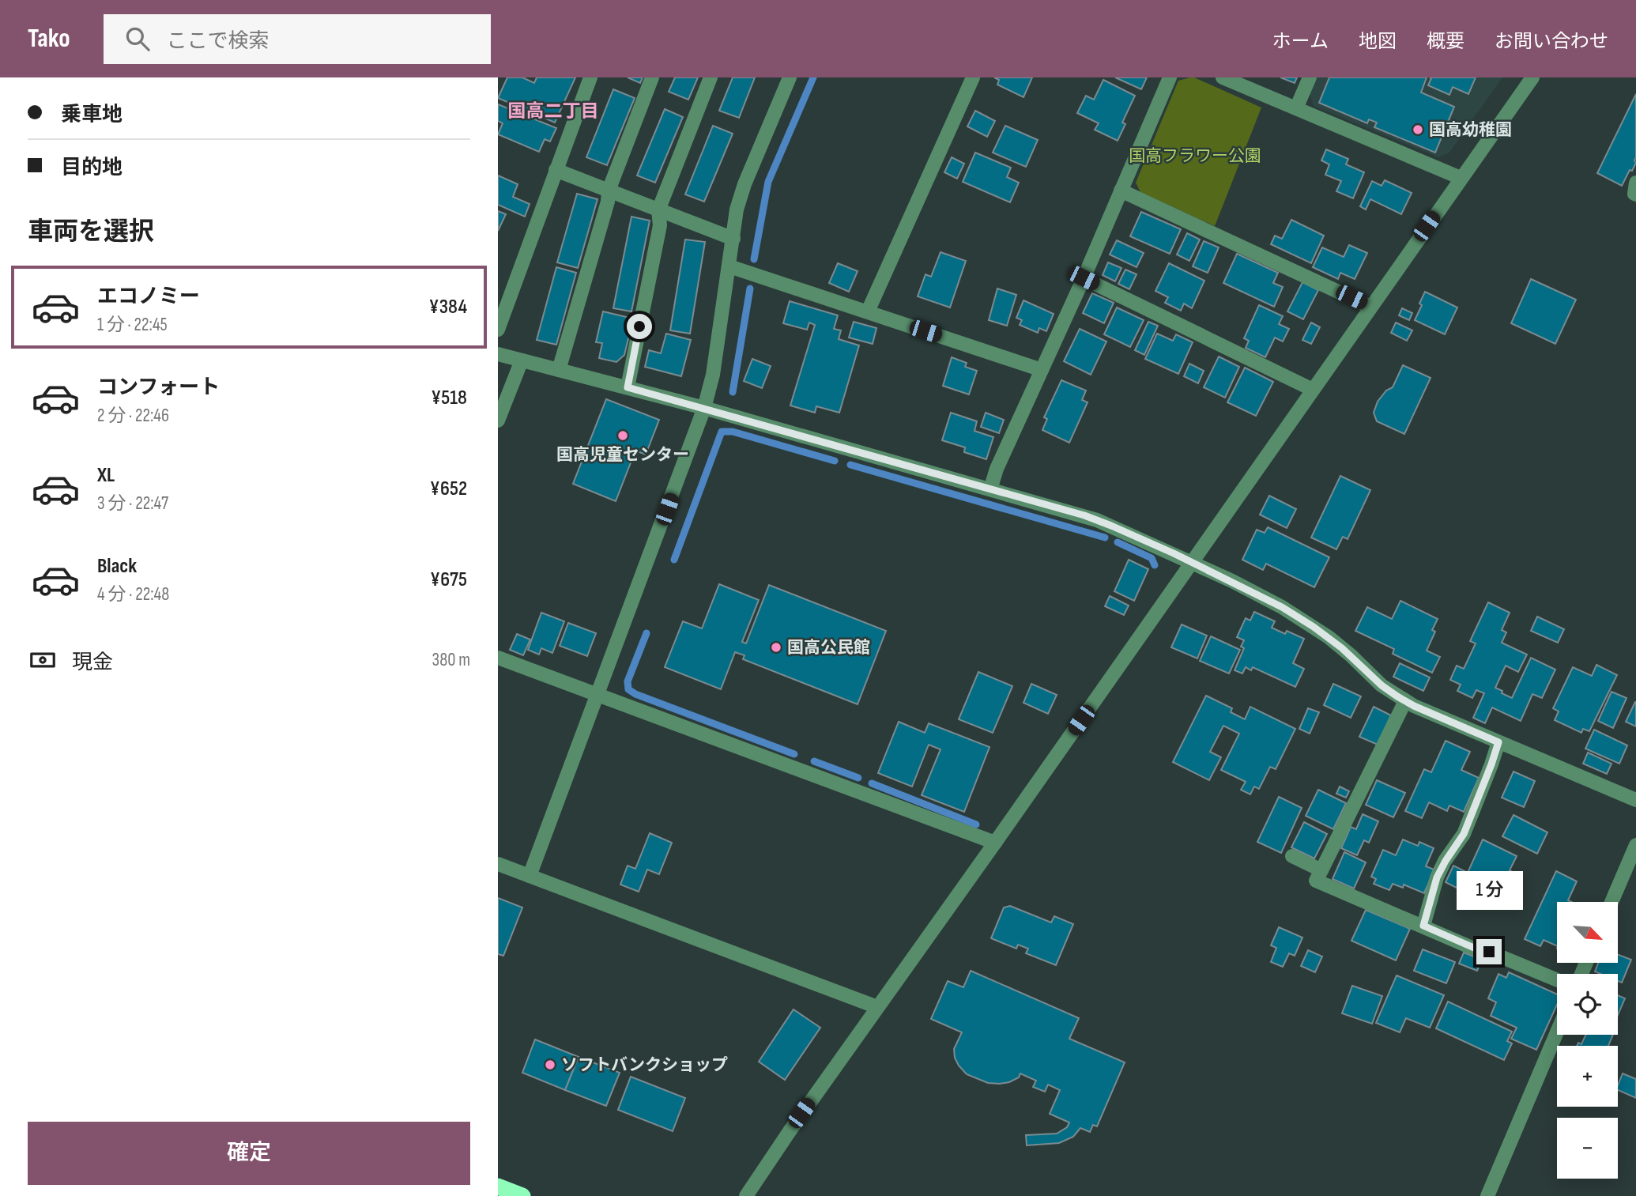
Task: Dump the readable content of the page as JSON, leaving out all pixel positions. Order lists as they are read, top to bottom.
{
  "districts": ["国高二丁目"],
  "parks": ["国高フラワー公園"],
  "places": [
    "国高幼稚園",
    "国高児童センター",
    "国高公民館",
    "ソフトバンクショップ"
  ],
  "north": "bottom right",
  "page": {
    "header": "Tako",
    "search": "ここで検索",
    "nav": [
      "ホーム",
      "地図",
      "概要",
      "お問い合わせ"
    ],
    "banner": ["乗車地", "目的地"],
    "heading": "車両を選択",
    "list": [
      {
        "name": "エコノミー",
        "note": "1 分 · 22:45",
        "value": "¥384"
      },
      {
        "name": "コンフォート",
        "note": "2 分 · 22:46",
        "value": "¥518"
      },
      {
        "name": "XL",
        "note": "3 分 · 22:47",
        "value": "¥652"
      },
      {
        "name": "Black",
        "note": "4 分 · 22:48",
        "value": "¥675"
      }
    ],
    "pay": ["現金", "380 m"],
    "bubble": "1 分",
    "map_buttons": ["+", "−"],
    "buttons": "確定"
  }
}
